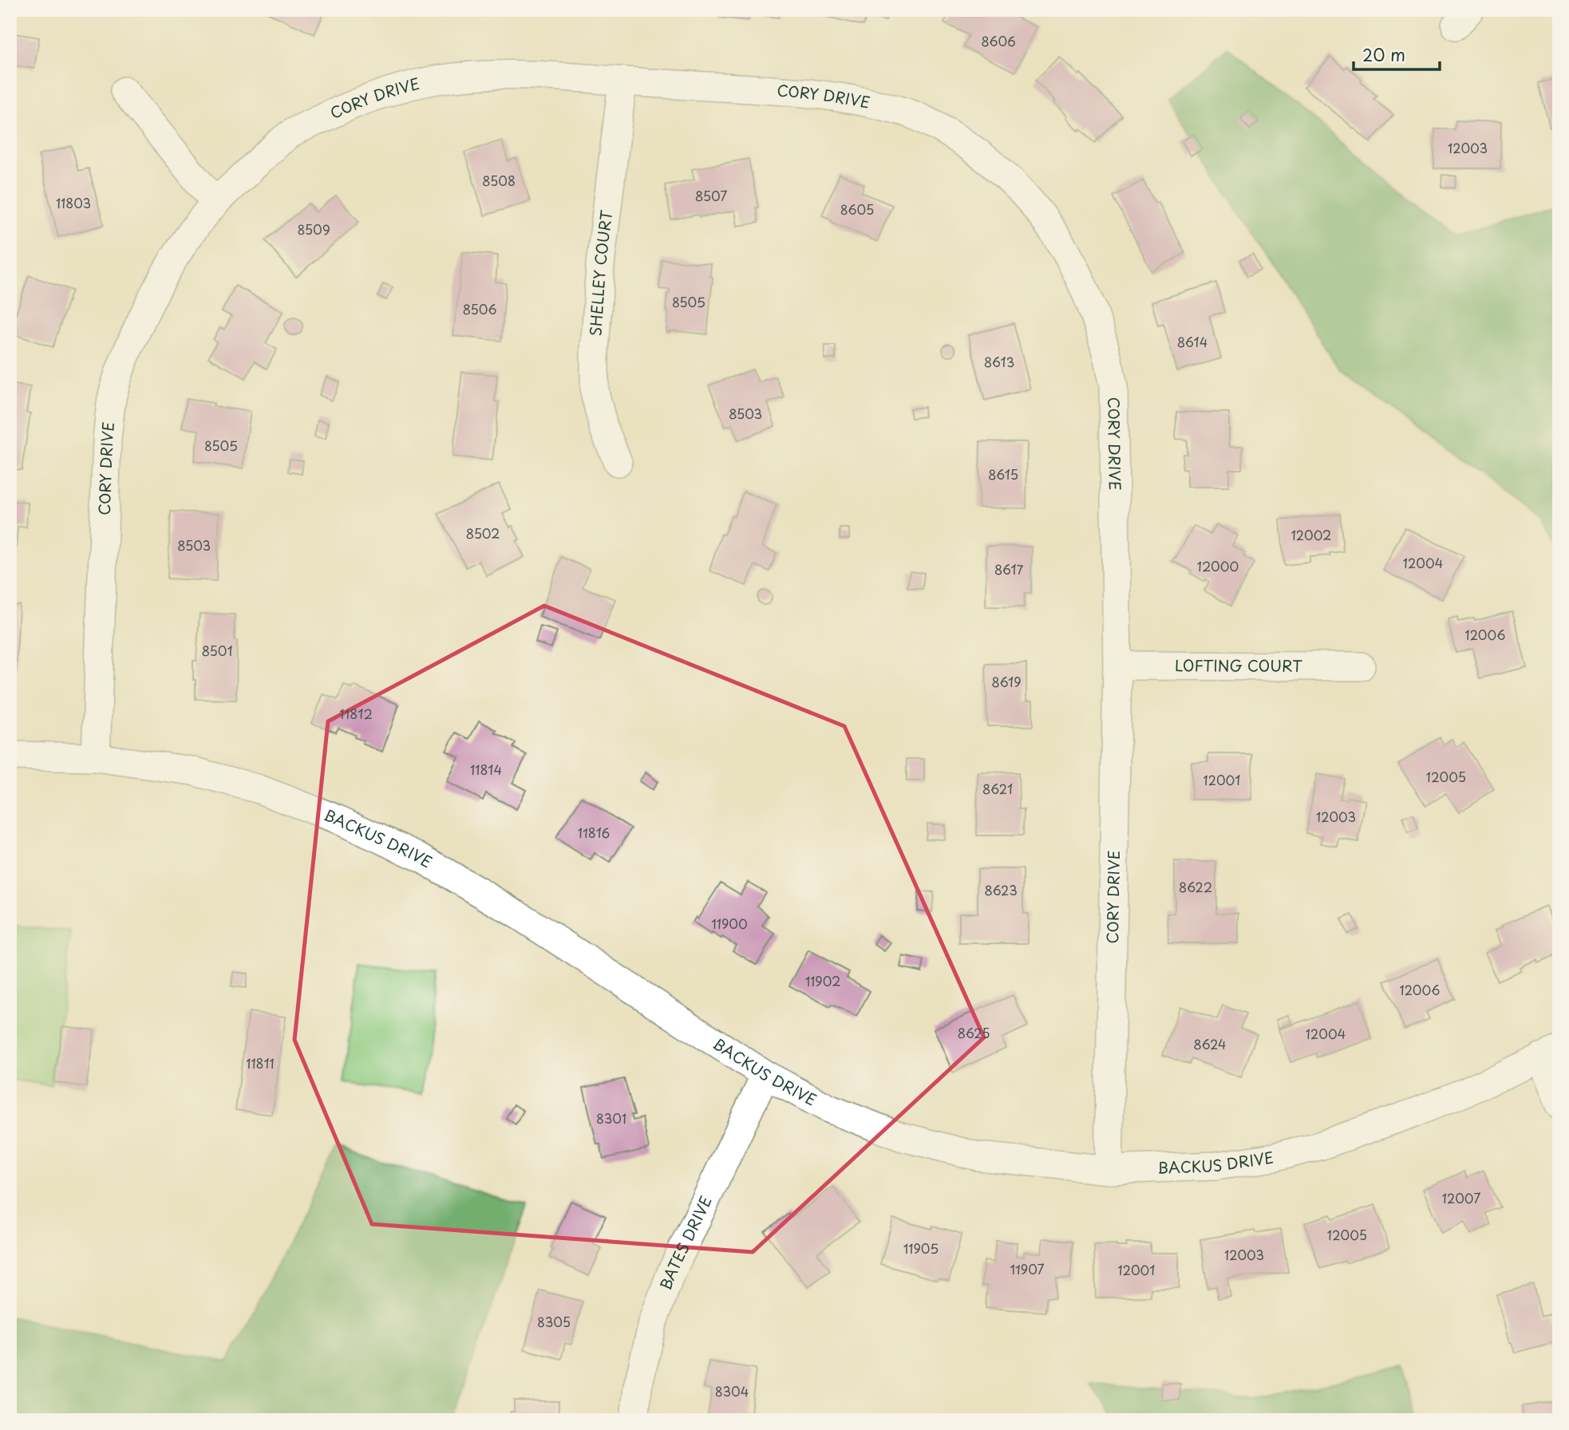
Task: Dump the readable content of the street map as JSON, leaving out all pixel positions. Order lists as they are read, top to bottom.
{
  "streets": {
    "street": [
      "CORY DRIVE",
      "SHELLEY COURT",
      "LOFTING COURT",
      "BACKUS DRIVE",
      "BATES DRIVE"
    ]
  },
  "crossings": [
    ["CORY DRIVE", "SHELLEY COURT"],
    ["CORY DRIVE", "LOFTING COURT"],
    ["CORY DRIVE", "BACKUS DRIVE"],
    ["BACKUS DRIVE", "BATES DRIVE"]
  ],
  "house_numbers": [
    "8606",
    "12003",
    "8508",
    "8507",
    "11803",
    "8605",
    "8509",
    "8505",
    "8506",
    "8614",
    "8613",
    "8503",
    "8505",
    "8615",
    "8502",
    "12002",
    "8503",
    "12004",
    "12000",
    "8617",
    "12006",
    "8501",
    "8619",
    "11812",
    "11814",
    "12005",
    "12001",
    "8621",
    "12003",
    "11816",
    "8622",
    "8623",
    "11900",
    "11902",
    "12006",
    "8625",
    "12004",
    "8624",
    "11811",
    "8301",
    "12007",
    "12005",
    "11905",
    "12003",
    "11907",
    "12001",
    "8305",
    "8304"
  ],
  "scale_bar": "20 m"
}
